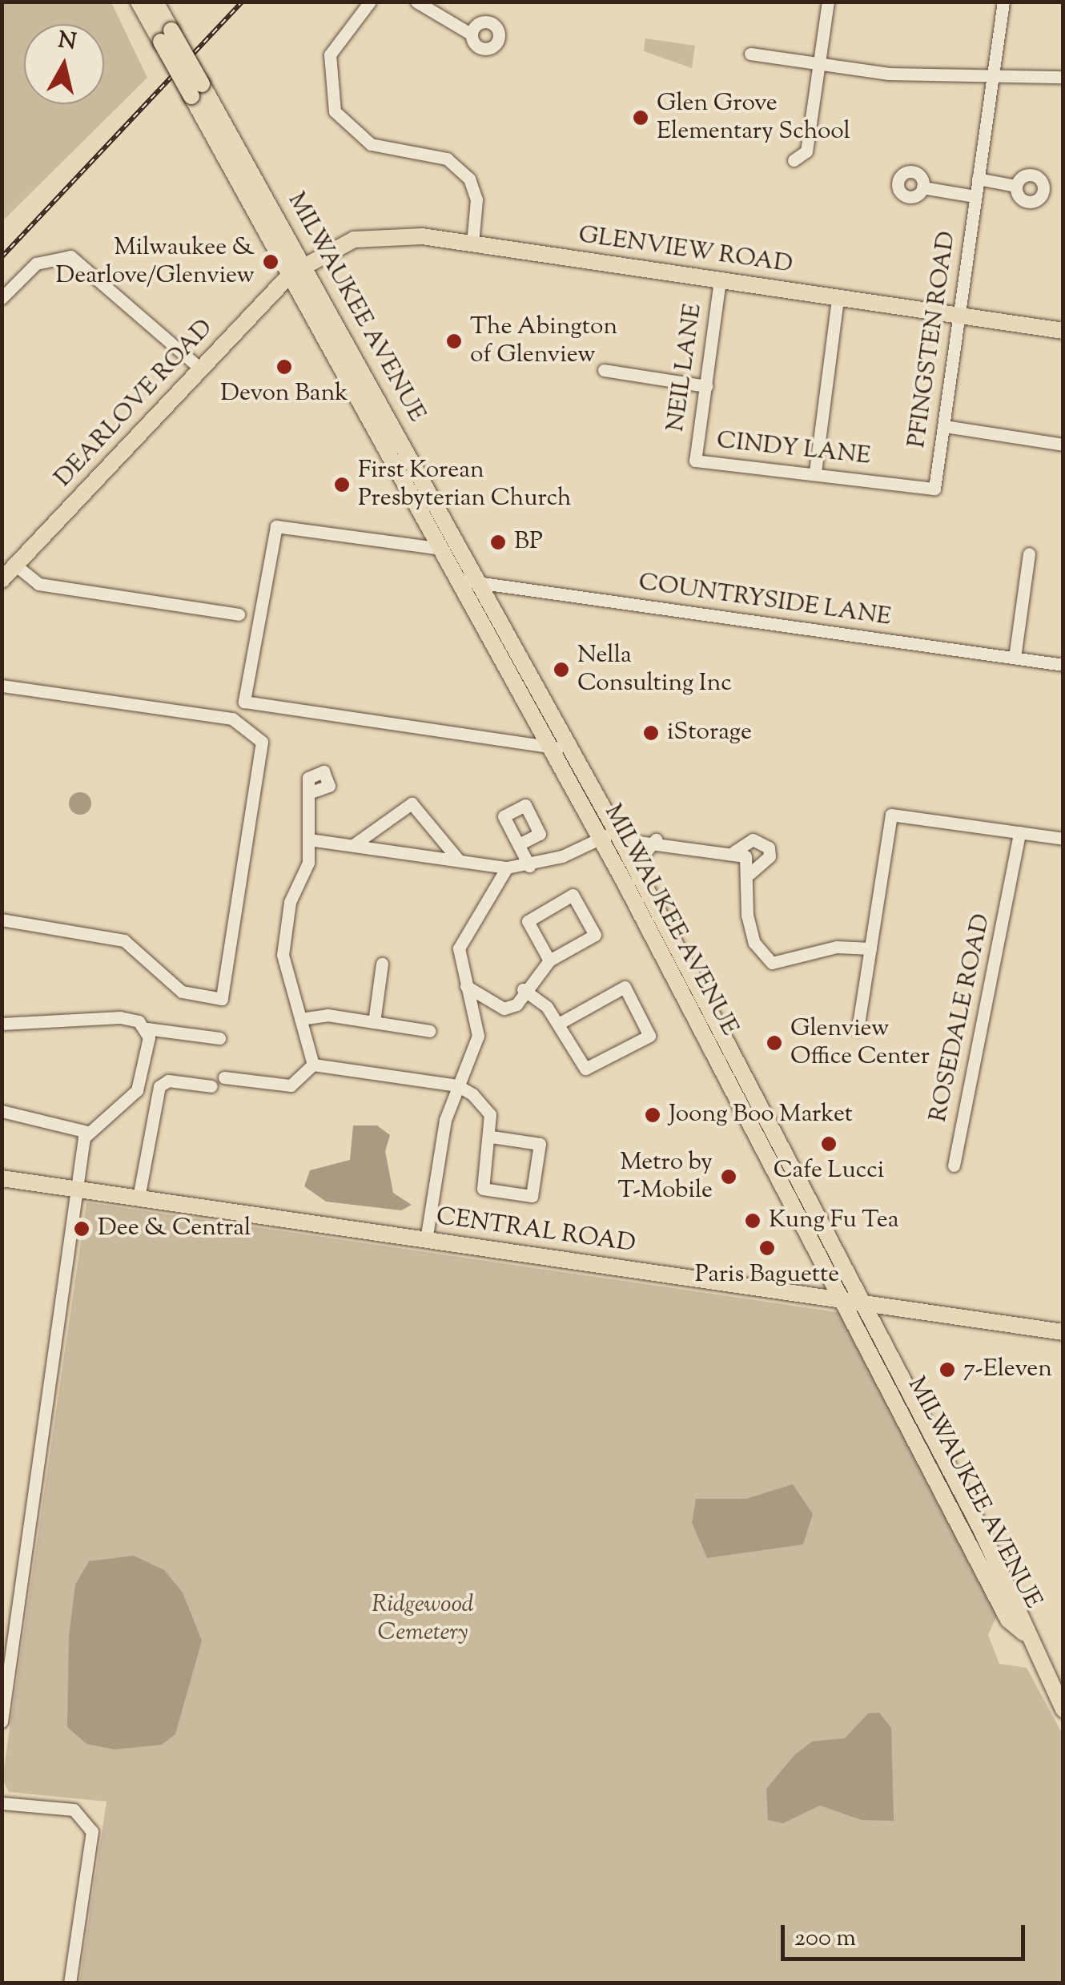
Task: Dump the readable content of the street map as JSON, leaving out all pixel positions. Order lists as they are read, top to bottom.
{
  "streets": {
    "main road": [
      "GLENVIEW ROAD",
      "MILWAUKEE AVENUE",
      "DEARLOVE ROAD",
      "CENTRAL ROAD"
    ],
    "street": [
      "PFINGSTEN ROAD",
      "NEIL LANE",
      "CINDY LANE",
      "COUNTRYSIDE LANE",
      "ROSEDALE ROAD"
    ]
  },
  "crossings": [
    ["GLENVIEW ROAD", "MILWAUKEE AVENUE"],
    ["GLENVIEW ROAD", "PFINGSTEN ROAD"],
    ["GLENVIEW ROAD", "NEIL LANE"],
    ["GLENVIEW ROAD", "DEARLOVE ROAD"],
    ["MILWAUKEE AVENUE", "DEARLOVE ROAD"],
    ["MILWAUKEE AVENUE", "COUNTRYSIDE LANE"],
    ["MILWAUKEE AVENUE", "CENTRAL ROAD"],
    ["PFINGSTEN ROAD", "CINDY LANE"],
    ["NEIL LANE", "CINDY LANE"]
  ],
  "parks": ["Ridgewood Cemetery"],
  "places": [
    "Glen Grove Elementary School",
    "Milwaukee & Dearlove/Glenview",
    "The Abington of Glenview",
    "Devon Bank",
    "First Korean Presbyterian Church",
    "BP",
    "Nella Consulting Inc",
    "iStorage",
    "Glenview Office Center",
    "Joong Boo Market",
    "Cafe Lucci",
    "Metro by T-Mobile",
    "Kung Fu Tea",
    "Dee & Central",
    "Paris Baguette",
    "7-Eleven"
  ],
  "scale_bar": "200 m",
  "north": "top"
}
